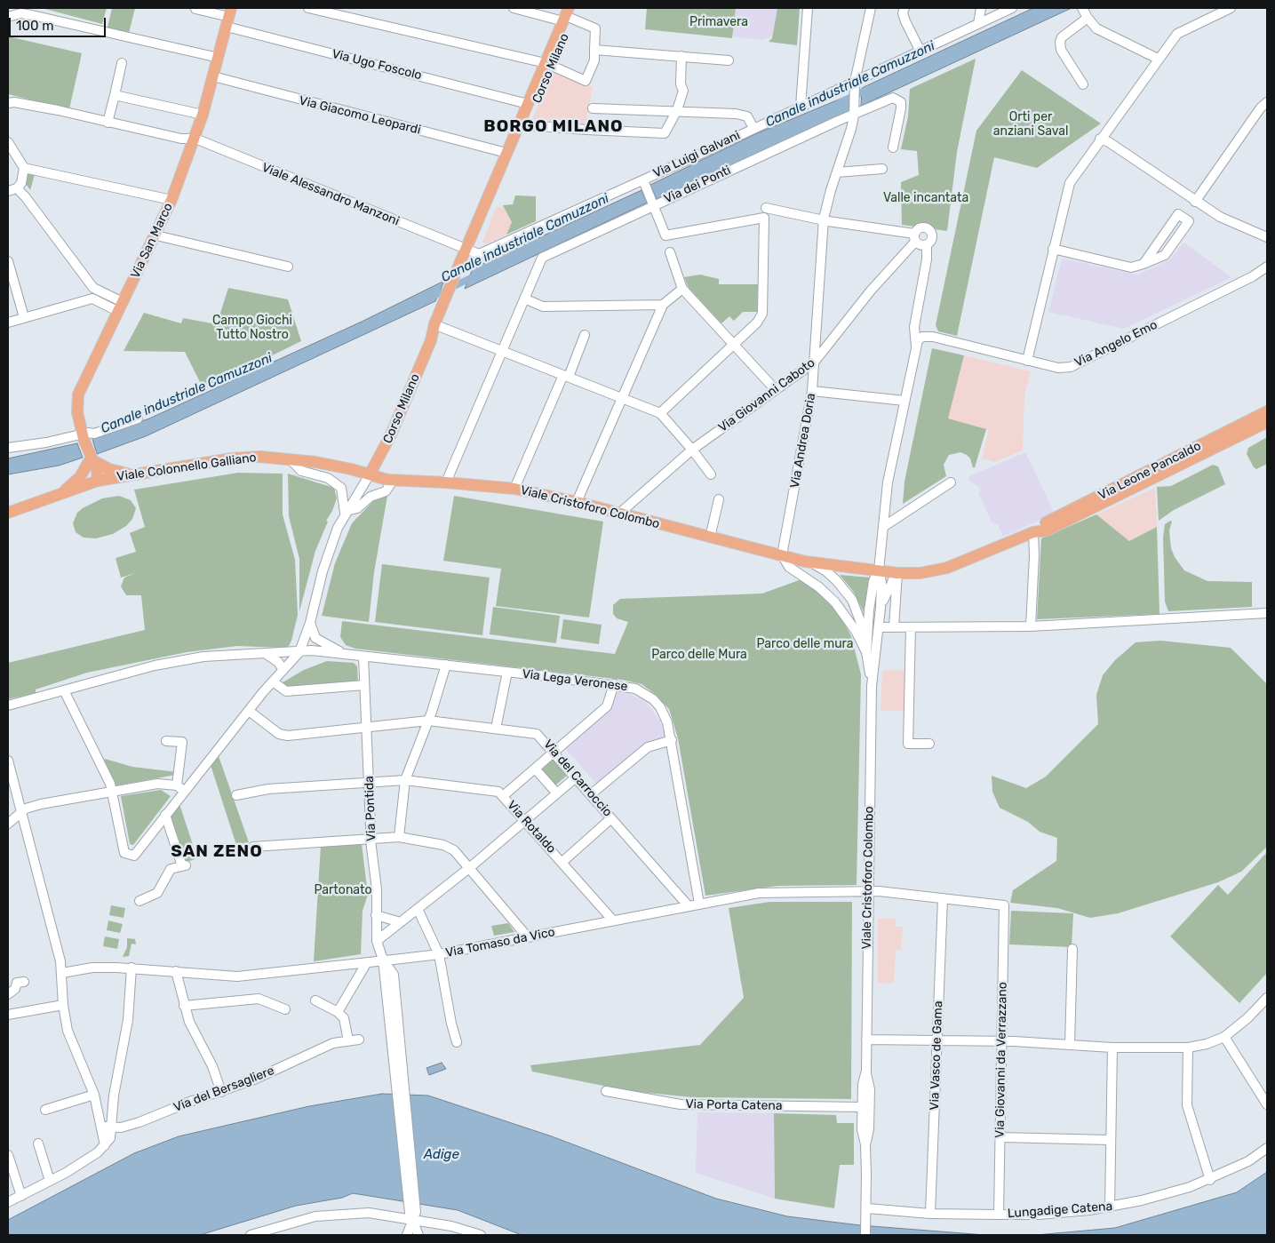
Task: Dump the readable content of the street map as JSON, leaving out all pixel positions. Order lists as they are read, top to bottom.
{
  "streets": {
    "main road": [
      "Corso Milano",
      "Via San Marco",
      "Viale Colonnello Galliano",
      "Via Leone Pancaldo",
      "Viale Cristoforo Colombo"
    ],
    "street": [
      "Via Ugo Foscolo",
      "Via Giacomo Leopardi",
      "Via Luigi Galvani",
      "Via dei Ponti",
      "Viale Alessandro Manzoni",
      "Via Angelo Emo",
      "Via Giovanni Caboto",
      "Via Andrea Doria",
      "Via Lega Veronese",
      "Via del Carroccio",
      "Via Pontida",
      "Via Rotaldo",
      "Via Tomaso da Vico",
      "Via Vasco de Gama",
      "Via Giovanni da Verrazzano",
      "Via del Bersagliere",
      "Via Porta Catena",
      "Lungadige Catena"
    ]
  },
  "crossings": [
    ["Via Ugo Foscolo", "Corso Milano"],
    ["Via Ugo Foscolo", "Via San Marco"],
    ["Corso Milano", "Via Giacomo Leopardi"],
    ["Corso Milano", "Via Luigi Galvani"],
    ["Corso Milano", "Viale Alessandro Manzoni"],
    ["Corso Milano", "Viale Colonnello Galliano"],
    ["Corso Milano", "Viale Cristoforo Colombo"],
    ["Via Giacomo Leopardi", "Via San Marco"],
    ["Via Luigi Galvani", "Viale Alessandro Manzoni"],
    ["Via Luigi Galvani", "Via Andrea Doria"],
    ["Via dei Ponti", "Via Andrea Doria"],
    ["Viale Alessandro Manzoni", "Via San Marco"],
    ["Via San Marco", "Viale Colonnello Galliano"],
    ["Via Giovanni Caboto", "Via Andrea Doria"],
    ["Via Giovanni Caboto", "Viale Cristoforo Colombo"],
    ["Via Andrea Doria", "Viale Cristoforo Colombo"],
    ["Viale Colonnello Galliano", "Viale Cristoforo Colombo"],
    ["Via Leone Pancaldo", "Viale Cristoforo Colombo"],
    ["Viale Cristoforo Colombo", "Via Tomaso da Vico"],
    ["Viale Cristoforo Colombo", "Via Porta Catena"],
    ["Viale Cristoforo Colombo", "Lungadige Catena"],
    ["Via Lega Veronese", "Via Pontida"],
    ["Via Lega Veronese", "Via Tomaso da Vico"],
    ["Via del Carroccio", "Via Pontida"],
    ["Via del Carroccio", "Via Tomaso da Vico"],
    ["Via Pontida", "Via Rotaldo"],
    ["Via Pontida", "Via Tomaso da Vico"],
    ["Via Rotaldo", "Via Tomaso da Vico"],
    ["Via Tomaso da Vico", "Via Vasco de Gama"],
    ["Via Tomaso da Vico", "Via Giovanni da Verrazzano"],
    ["Via Vasco de Gama", "Lungadige Catena"],
    ["Via Giovanni da Verrazzano", "Lungadige Catena"]
  ],
  "districts": ["BORGO MILANO", "SAN ZENO"],
  "water": ["Canale industriale Camuzzoni", "Adige"],
  "parks": [
    "Primavera",
    "Orti per anziani Saval",
    "Valle incantata",
    "Campo Giochi Tutto Nostro",
    "Parco delle mura",
    "Parco delle Mura",
    "Partonato"
  ],
  "scale_bar": "100 m"
}
